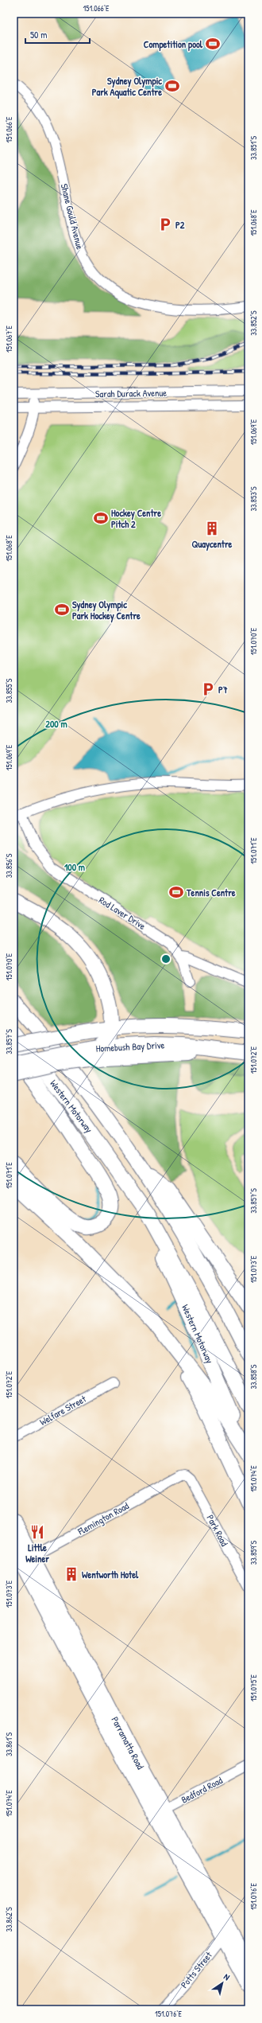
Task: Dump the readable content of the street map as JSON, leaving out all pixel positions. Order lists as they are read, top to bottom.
{
  "streets": {
    "highway": ["Homebush Bay Drive", "Western Motorway", "Parramatta Road"],
    "street": [
      "Shane Gould Avenue",
      "Sarah Durack Avenue",
      "Rod Laver Drive",
      "Welfare Street",
      "Flemington Road",
      "Park Road",
      "Bedford Road",
      "Potts Street"
    ]
  },
  "crossings": [
    ["Flemington Road", "Park Road"],
    ["Flemington Road", "Parramatta Road"],
    ["Parramatta Road", "Bedford Road"],
    ["Parramatta Road", "Potts Street"]
  ],
  "places": {
    "sports": [
      "Competition pool",
      "Sydney Olympic Park Aquatic Centre",
      "Hockey Centre Pitch 2",
      "Sydney Olympic Park Hockey Centre",
      "Tennis Centre"
    ],
    "parking": ["P2", "P7"],
    "building": ["Quaycentre", "Wentworth Hotel"],
    "restaurant": ["Little Weiner"]
  },
  "scale_bar": "50 m",
  "north": "top right",
  "coordinates": [
    "151.066°E",
    "33.851°S",
    "151.068°E",
    "33.852°S",
    "151.067°E",
    "151.069°E",
    "33.853°S",
    "151.070°E",
    "33.855°S",
    "151.071°E",
    "33.856°S",
    "33.857°S",
    "151.072°E",
    "151.073°E",
    "33.858°S",
    "151.074°E",
    "33.859°S",
    "151.075°E",
    "33.861°S",
    "151.076°E",
    "33.862°S"
  ],
  "rings": ["200 m", "100 m"]
}
